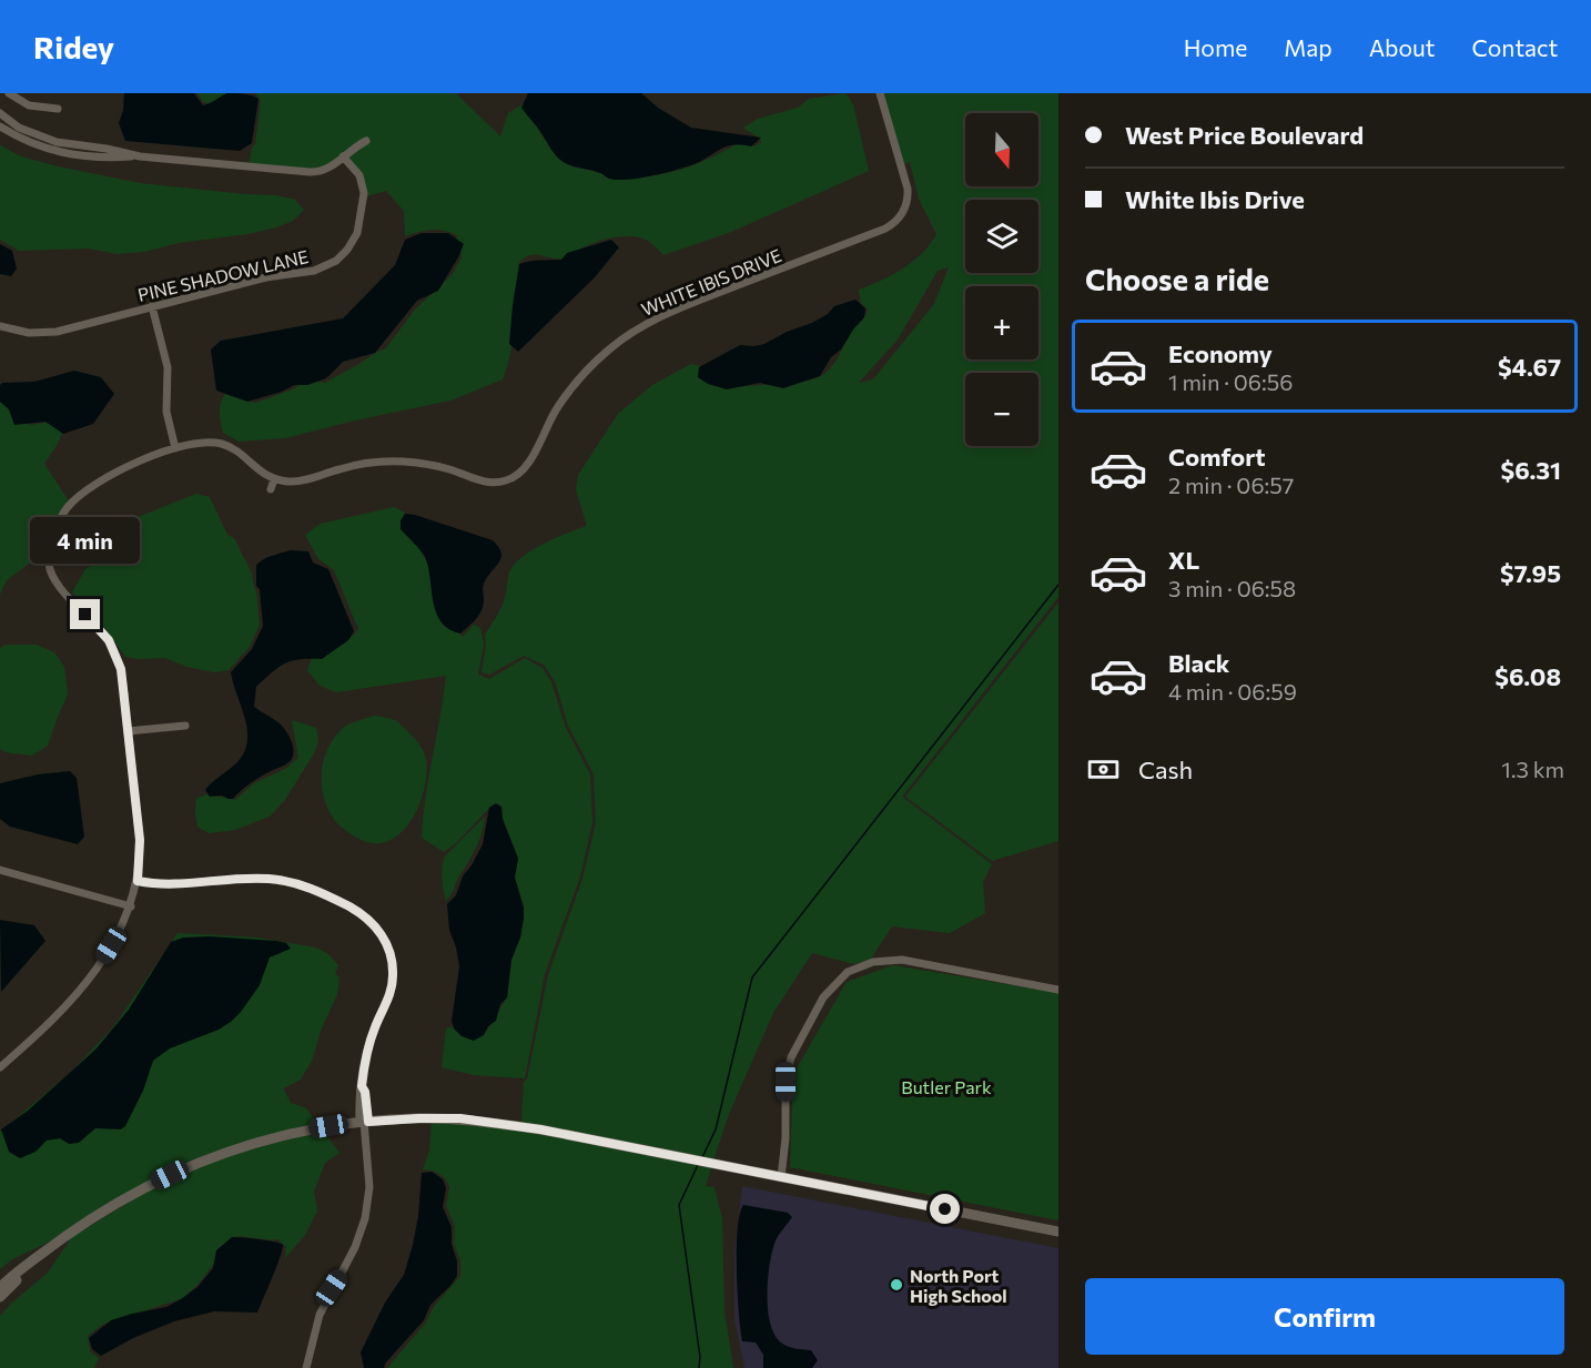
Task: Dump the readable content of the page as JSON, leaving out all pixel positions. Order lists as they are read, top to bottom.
{
  "streets": {
    "street": ["PINE SHADOW LANE", "WHITE IBIS DRIVE"]
  },
  "parks": ["Butler Park"],
  "places": ["North Port High School"],
  "north": "bottom",
  "page": {
    "header": "Ridey",
    "nav": [
      "Home",
      "Map",
      "About",
      "Contact"
    ],
    "banner": ["West Price Boulevard", "White Ibis Drive"],
    "map_buttons": ["+", "−"],
    "heading": "Choose a ride",
    "list": [
      {
        "name": "Economy",
        "note": "1 min · 06:56",
        "value": "$4.67"
      },
      {
        "name": "Comfort",
        "note": "2 min · 06:57",
        "value": "$6.31"
      },
      {
        "name": "XL",
        "note": "3 min · 06:58",
        "value": "$7.95"
      },
      {
        "name": "Black",
        "note": "4 min · 06:59",
        "value": "$6.08"
      }
    ],
    "bubble": "4 min",
    "pay": ["Cash", "1.3 km"],
    "buttons": "Confirm"
  }
}
